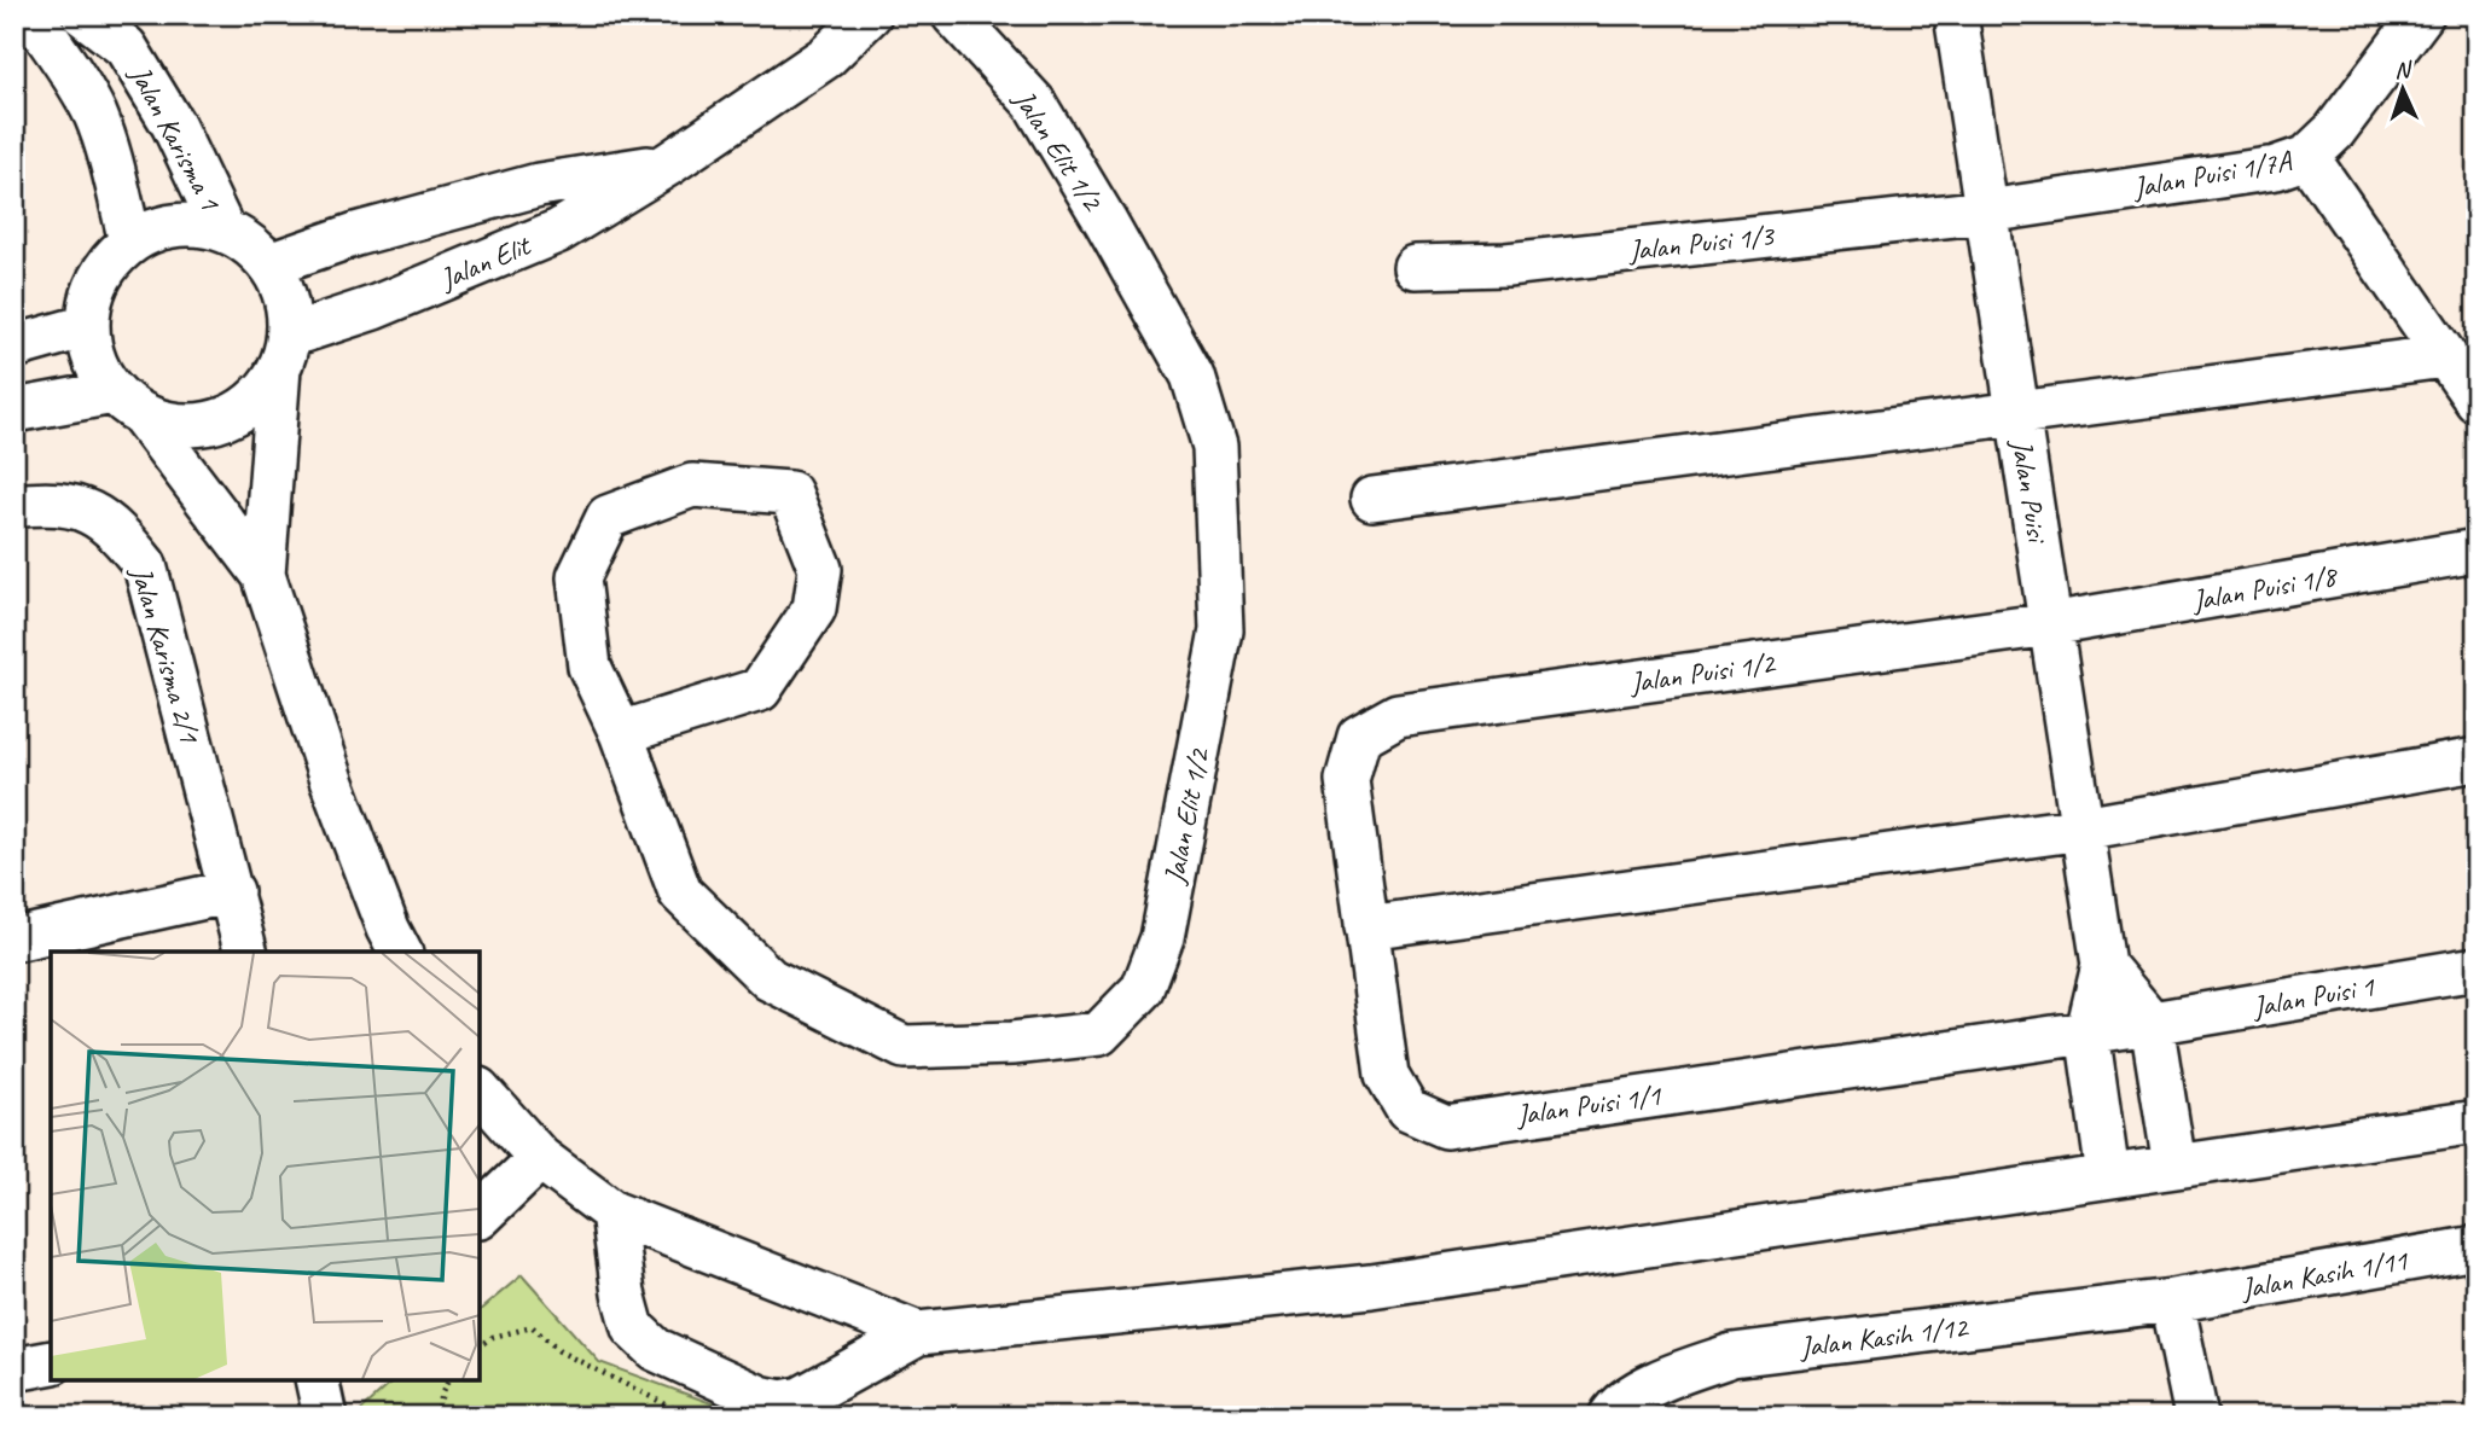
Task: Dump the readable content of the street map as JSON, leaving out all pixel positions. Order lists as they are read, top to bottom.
{
  "streets": {
    "street": [
      "Jalan Karisma 1",
      "Jalan Elit 1/2",
      "Jalan Puisi 1/7A",
      "Jalan Puisi 1/3",
      "Jalan Elit",
      "Jalan Puisi",
      "Jalan Puisi 1/8",
      "Jalan Karisma 2/1",
      "Jalan Puisi 1/2",
      "Jalan Puisi 1",
      "Jalan Puisi 1/1",
      "Jalan Kasih 1/11",
      "Jalan Kasih 1/12"
    ]
  },
  "crossings": [
    ["Jalan Karisma 1", "Jalan Elit"],
    ["Jalan Puisi 1/7A", "Jalan Puisi 1/3"],
    ["Jalan Puisi 1/7A", "Jalan Puisi"],
    ["Jalan Puisi 1/3", "Jalan Puisi"],
    ["Jalan Puisi", "Jalan Puisi 1/8"],
    ["Jalan Puisi", "Jalan Puisi 1/2"],
    ["Jalan Puisi", "Jalan Puisi 1/1"],
    ["Jalan Puisi 1/8", "Jalan Puisi 1/2"],
    ["Jalan Puisi 1/2", "Jalan Puisi 1/1"],
    ["Jalan Puisi 1", "Jalan Puisi 1/1"],
    ["Jalan Kasih 1/11", "Jalan Kasih 1/12"]
  ],
  "north": "top"
}
